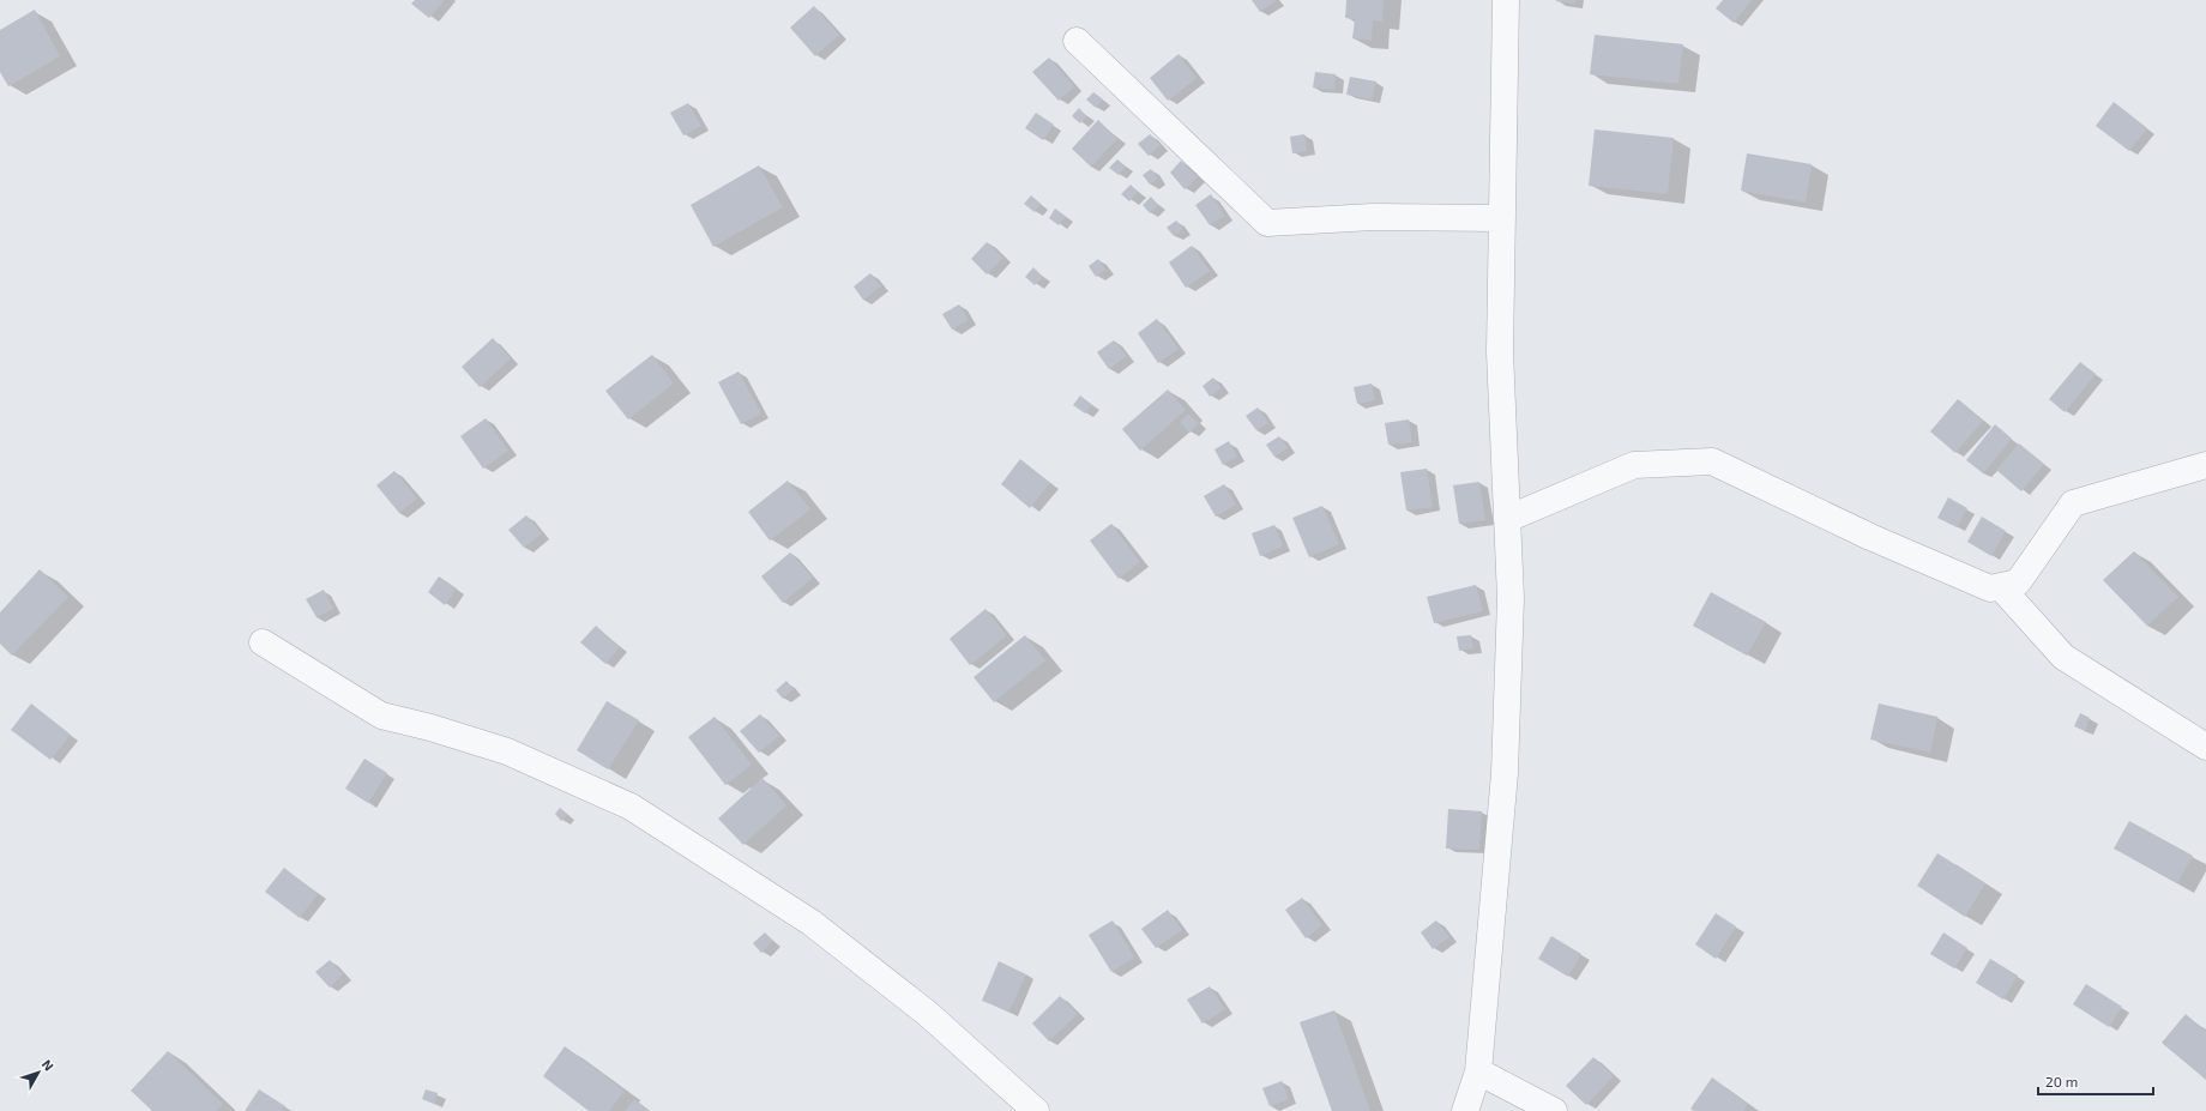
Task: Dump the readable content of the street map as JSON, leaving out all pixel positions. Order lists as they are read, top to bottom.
{
  "scale_bar": "20 m",
  "north": "top right"
}
